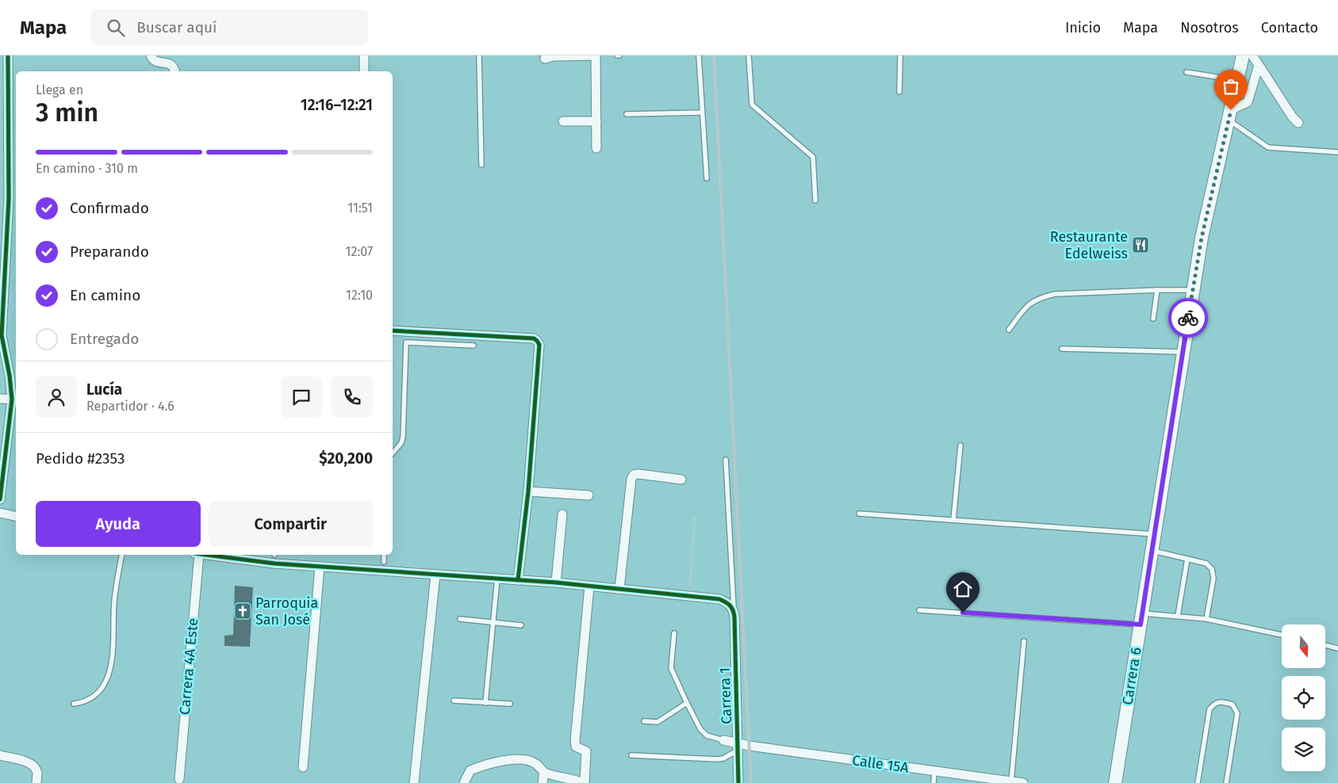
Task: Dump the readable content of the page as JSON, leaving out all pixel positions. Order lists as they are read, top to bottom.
{
  "streets": {
    "main road": ["Carrera 6"],
    "street": ["Carrera 4A Este", "Carrera 1", "Calle 15A"]
  },
  "crossings": [
    ["Carrera 1", "Calle 15A"]
  ],
  "places": {
    "restaurant": ["Restaurante Edelweiss"],
    "church": ["Parroquia San José"]
  },
  "north": "bottom",
  "page": {
    "header": "Mapa",
    "search": "Buscar aquí",
    "nav": [
      "Inicio",
      "Mapa",
      "Nosotros",
      "Contacto"
    ],
    "heading": ["3 min", "Llega en", "12:16–12:21"],
    "panel": [
      "Lucía",
      "Repartidor · 4.6",
      "Pedido #2353",
      "$20,200"
    ],
    "bar": "En camino · 310 m",
    "list": [
      ["Confirmado", "11:51"],
      ["Preparando", "12:07"],
      ["En camino", "12:10"],
      "Entregado"
    ],
    "buttons": ["Ayuda", "Compartir"]
  }
}
